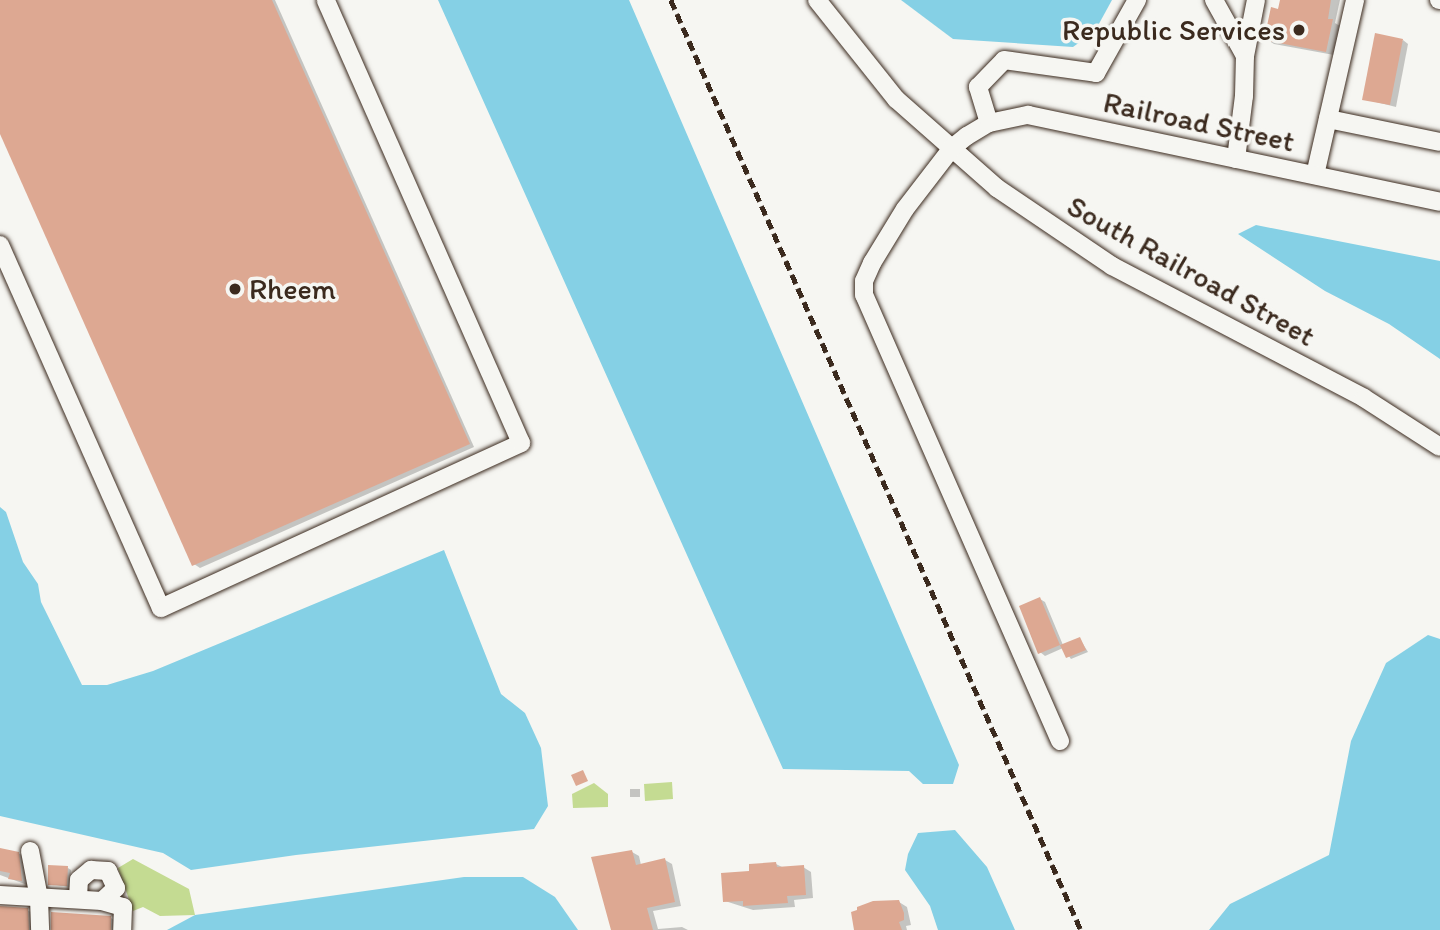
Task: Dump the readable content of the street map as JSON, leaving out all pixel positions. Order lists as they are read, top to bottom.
{
  "streets": {
    "street": ["Railroad Street", "South Railroad Street"]
  },
  "crossings": [
    ["Railroad Street", "South Railroad Street"]
  ],
  "places": ["Republic Services", "Rheem"]
}
